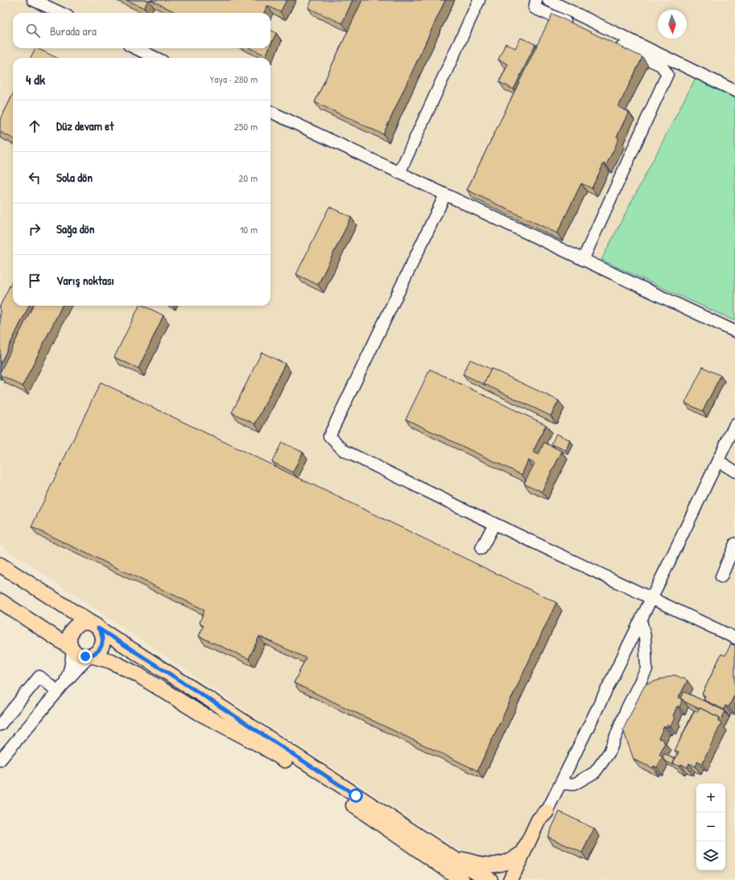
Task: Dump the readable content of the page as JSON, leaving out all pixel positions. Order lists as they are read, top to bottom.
{
  "north": "bottom",
  "page": {
    "search": "Burada ara",
    "heading": ["4 dk", "Yaya · 280 m"],
    "list": [
      ["Düz devam et", "250 m"],
      ["Sola dön", "20 m"],
      ["Sağa dön", "10 m"],
      "Varış noktası"
    ],
    "map_buttons": ["+", "−"]
  }
}
